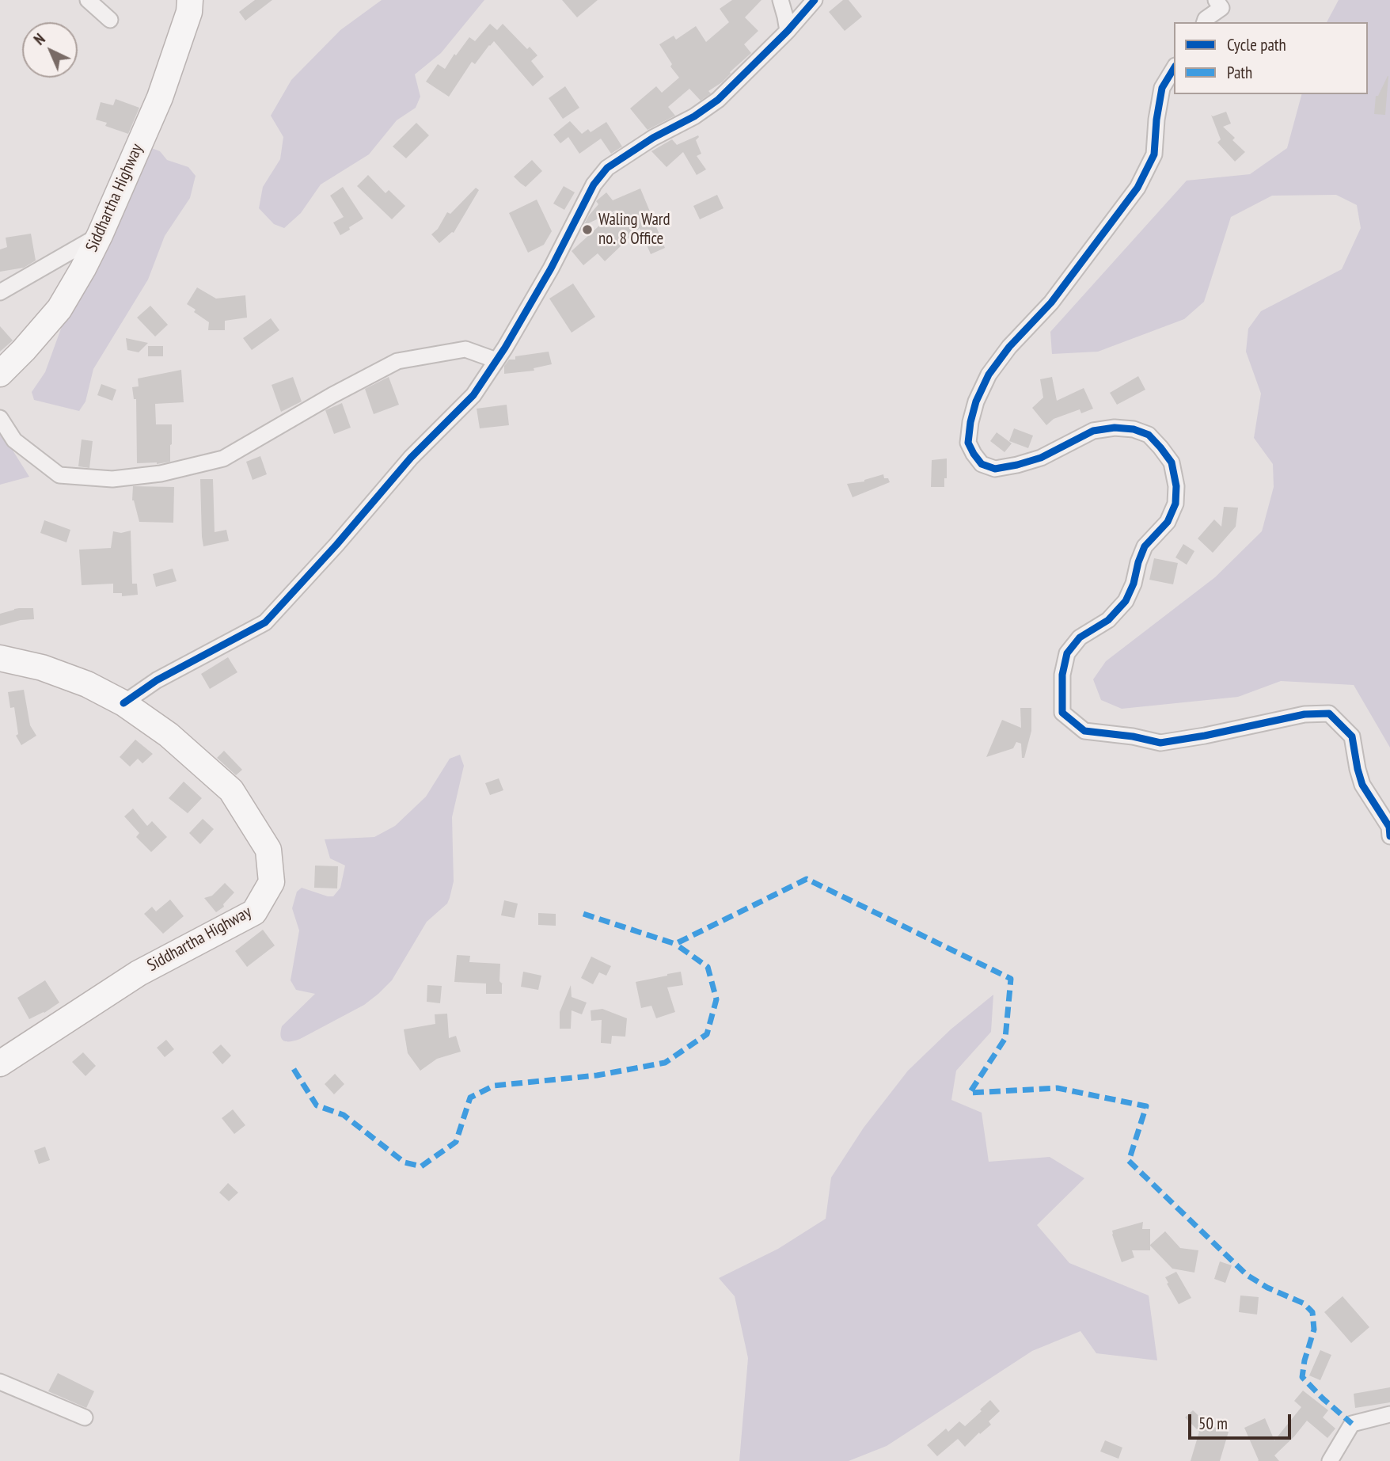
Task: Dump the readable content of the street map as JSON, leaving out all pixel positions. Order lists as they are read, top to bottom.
{
  "streets": {
    "highway": ["Siddhartha Highway"]
  },
  "places": ["Waling Ward no. 8 Office"],
  "legend": ["Cycle path", "Path"],
  "scale_bar": "50 m",
  "north": "top left"
}
